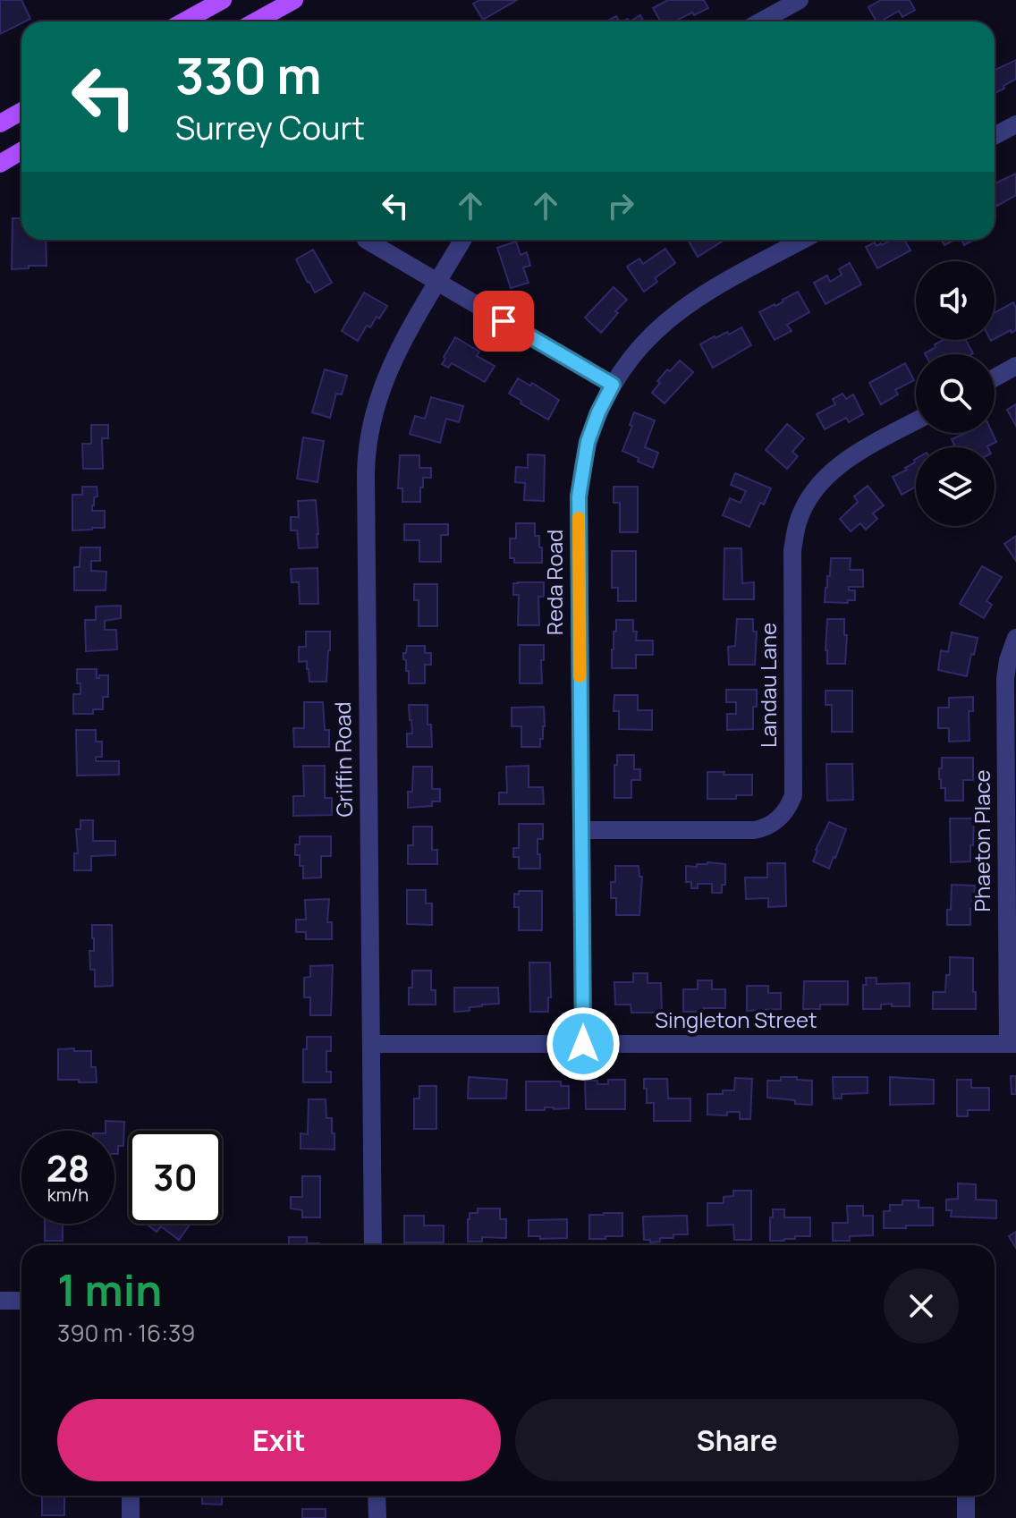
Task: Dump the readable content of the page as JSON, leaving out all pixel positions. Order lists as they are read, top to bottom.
{
  "streets": {
    "street": [
      "Reda Road",
      "Landau Lane",
      "Griffin Road",
      "Phaeton Place",
      "Singleton Street"
    ]
  },
  "crossings": [
    ["Reda Road", "Landau Lane"],
    ["Reda Road", "Singleton Street"],
    ["Griffin Road", "Singleton Street"],
    ["Phaeton Place", "Singleton Street"]
  ],
  "page": {
    "turn": ["330 m", "Surrey Court"],
    "speed": "28 km/h",
    "limit": "30",
    "heading": ["1 min", "390 m · 16:39"],
    "buttons": ["Exit", "Share"]
  }
}
